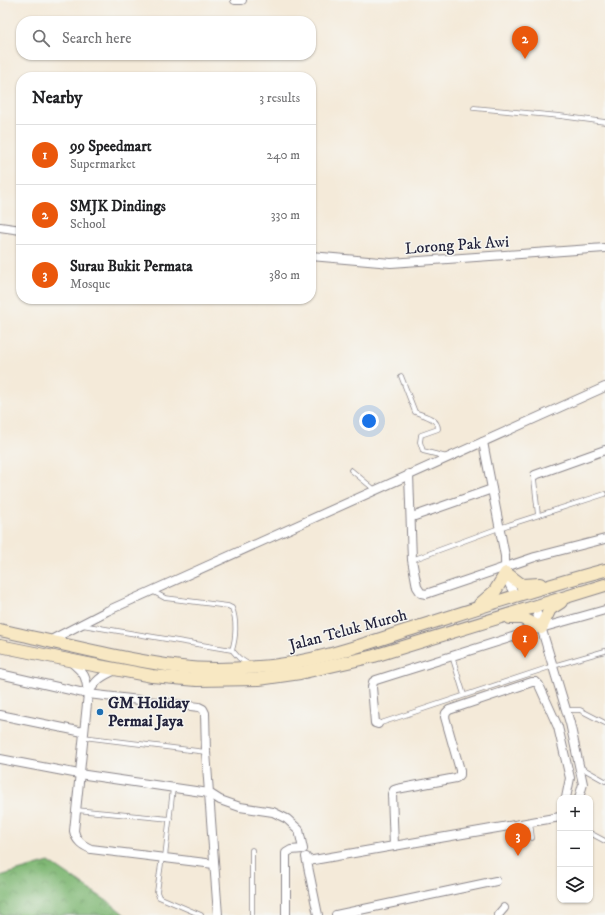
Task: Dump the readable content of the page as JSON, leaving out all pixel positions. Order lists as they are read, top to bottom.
{
  "streets": {
    "main road": ["Jalan Teluk Muroh"],
    "street": ["Lorong Pak Awi"]
  },
  "places": ["GM Holiday Permai Jaya"],
  "page": {
    "search": "Search here",
    "pins": ["2", "1", "3"],
    "heading": ["Nearby", "3 results"],
    "list": [
      {
        "mark": "1",
        "name": "99 Speedmart",
        "note": "Supermarket",
        "value": "240 m"
      },
      {
        "mark": "2",
        "name": "SMJK Dindings",
        "note": "School",
        "value": "330 m"
      },
      {
        "mark": "3",
        "name": "Surau Bukit Permata",
        "note": "Mosque",
        "value": "380 m"
      }
    ],
    "map_buttons": ["+", "−"]
  }
}
